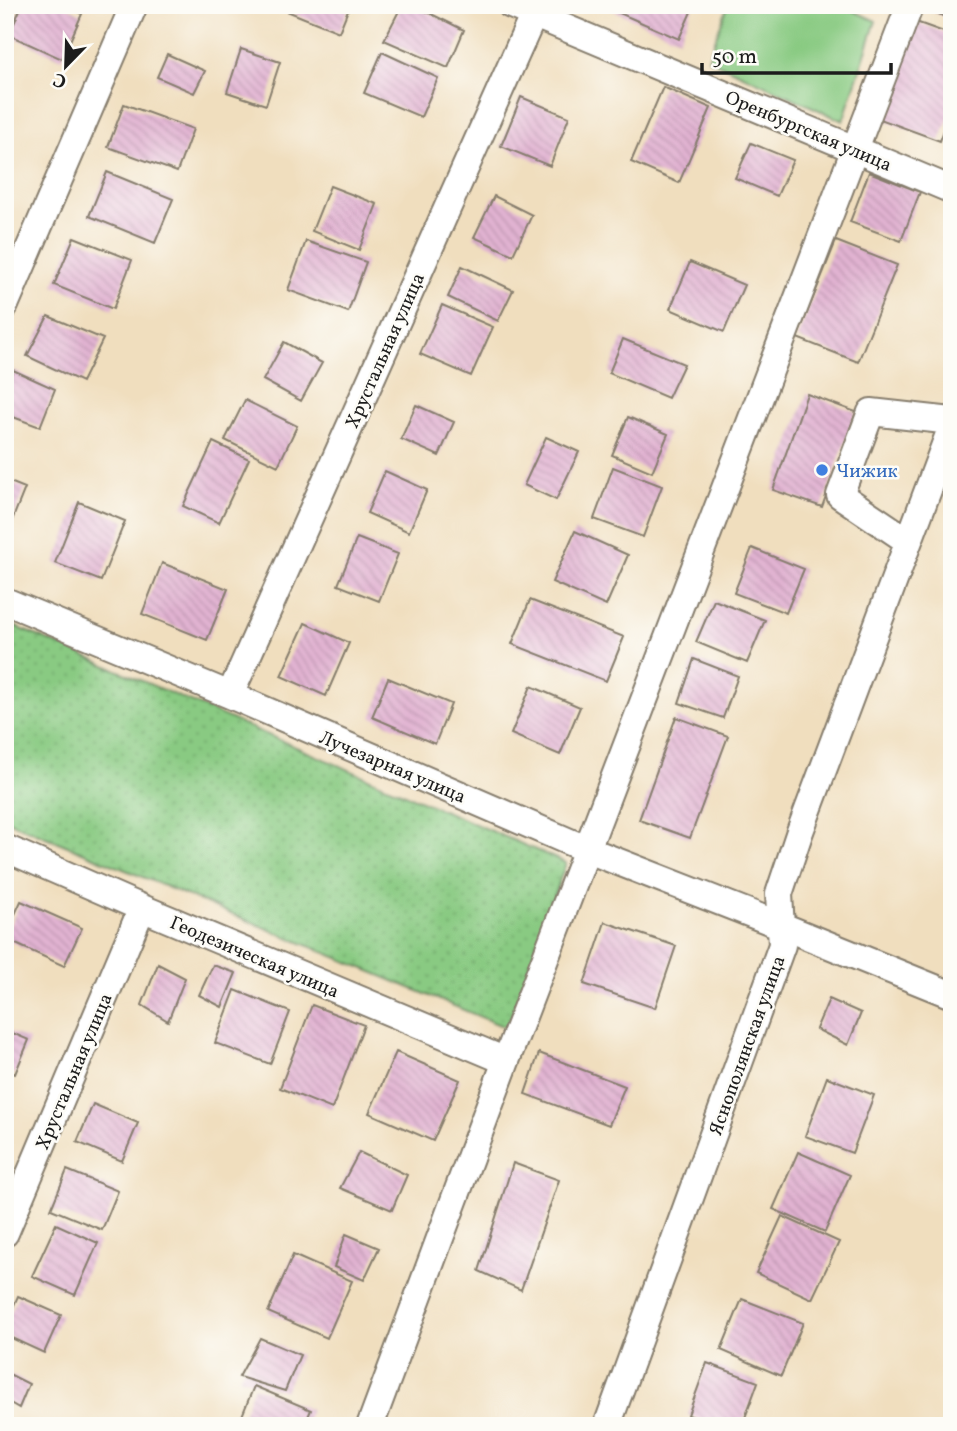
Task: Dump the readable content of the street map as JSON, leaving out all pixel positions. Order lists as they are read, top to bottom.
{
  "streets": {
    "street": [
      "Оренбургская улица",
      "Хрустальная улица",
      "Лучезарная улица",
      "Геодезическая улица",
      "Яснополянская улица"
    ]
  },
  "crossings": [
    ["Оренбургская улица", "Хрустальная улица"],
    ["Хрустальная улица", "Лучезарная улица"],
    ["Хрустальная улица", "Геодезическая улица"],
    ["Лучезарная улица", "Яснополянская улица"]
  ],
  "places": ["Чижик"],
  "scale_bar": "50 m",
  "north": "bottom left"
}
